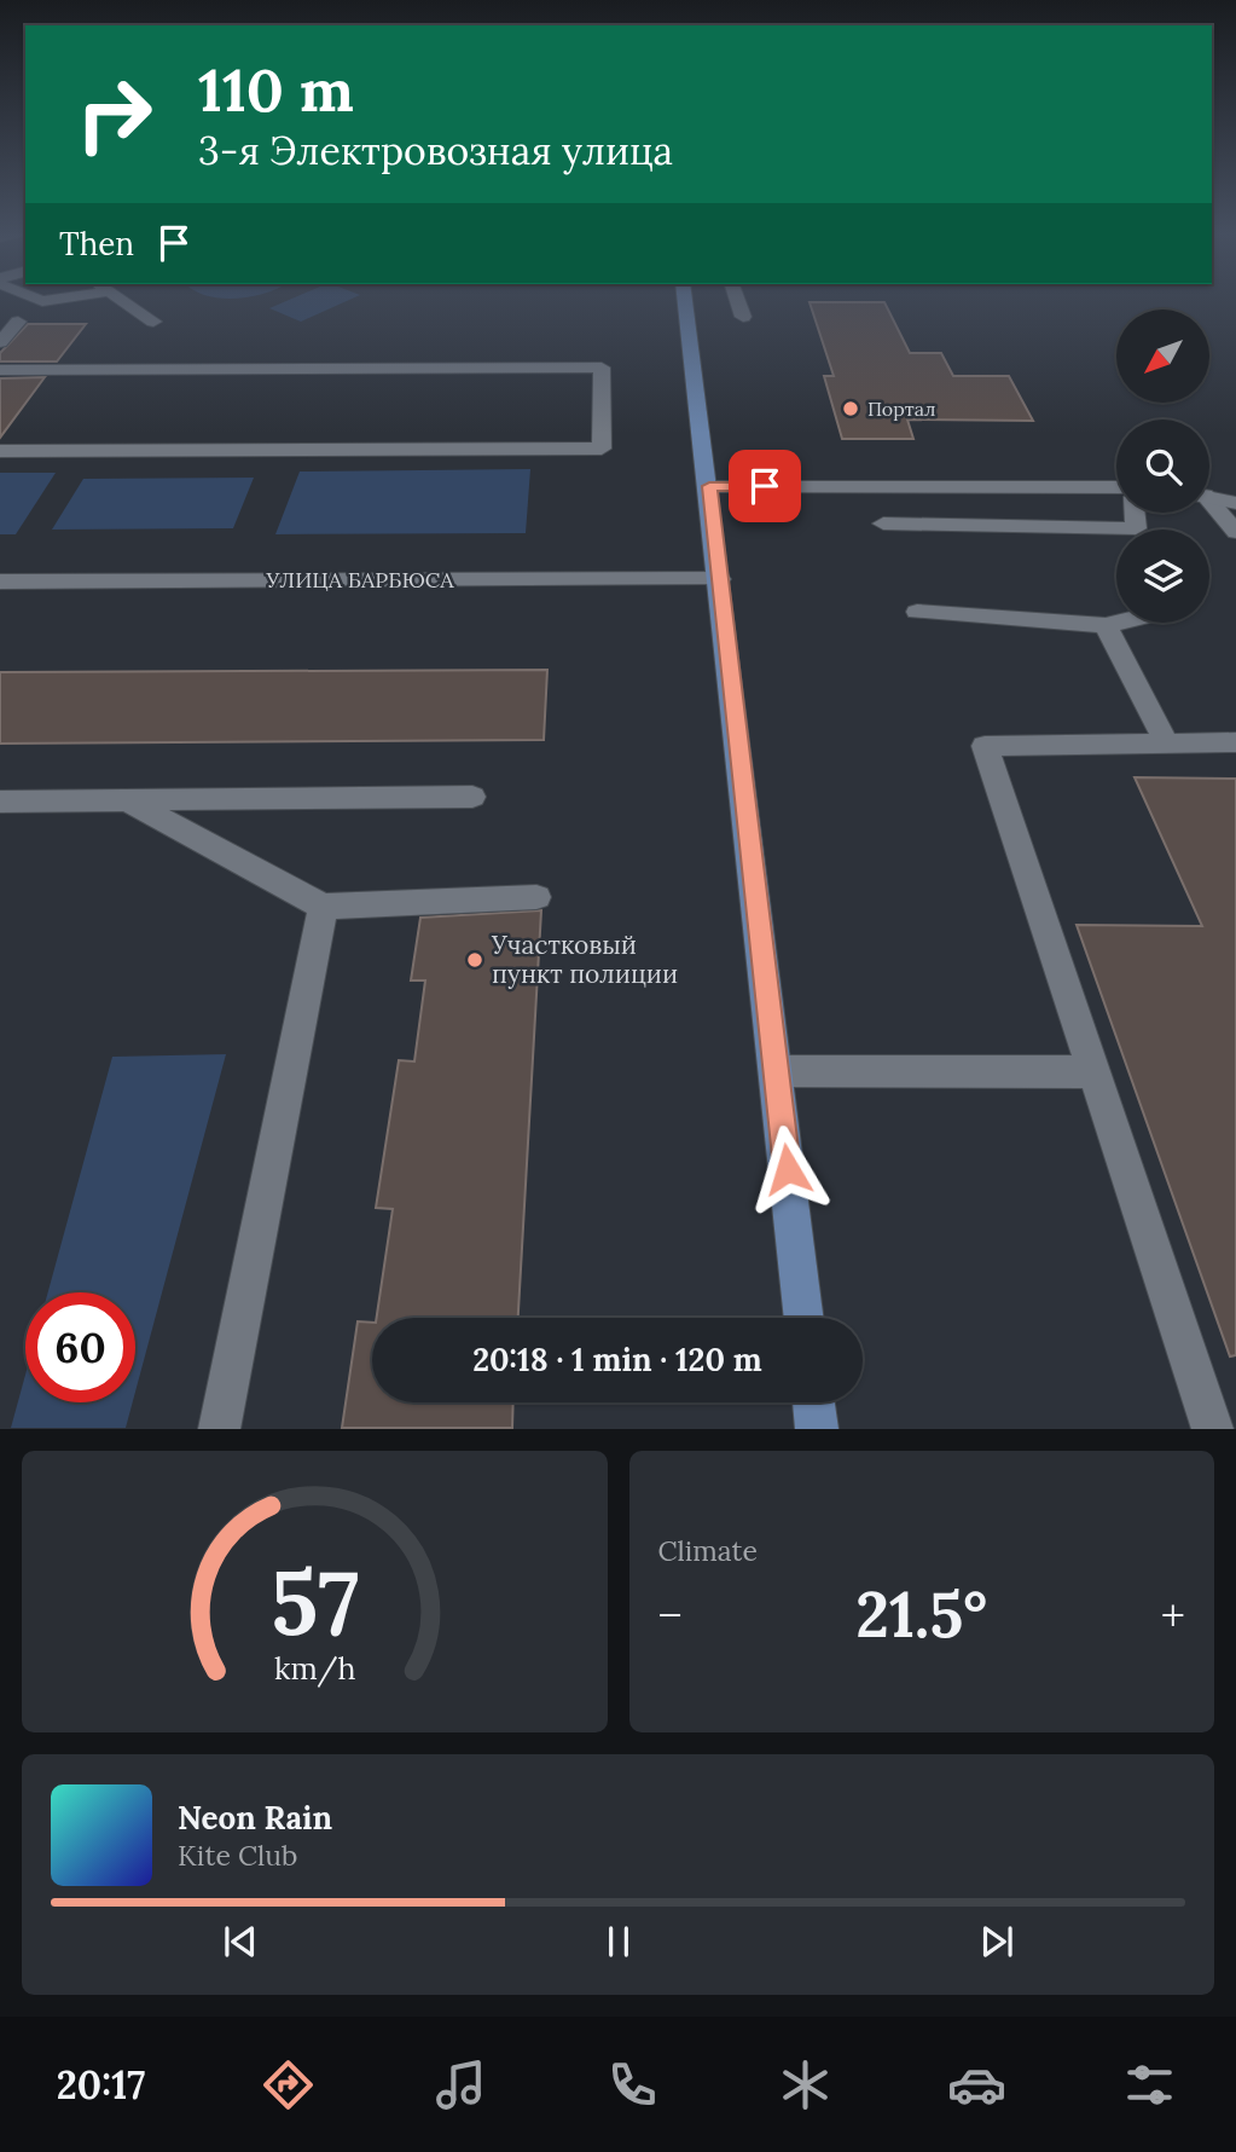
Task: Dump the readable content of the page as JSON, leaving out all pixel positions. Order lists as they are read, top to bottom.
{
  "streets": {
    "street": ["УЛИЦА БАРБЮСА"]
  },
  "places": ["Портал", "Участковый пункт полиции"],
  "north": "bottom left",
  "page": {
    "turn": ["110 m", "3-я Электровозная улица"],
    "then": "Then",
    "limit": "60",
    "trip": "20:18 · 1 min · 120 m",
    "tile": "Climate",
    "heat": ["−", "21.5°", "+"],
    "song": ["Neon Rain", "Kite Club"],
    "tabs": "20:17",
    "gauge": ["57", "km/h"]
  }
}
